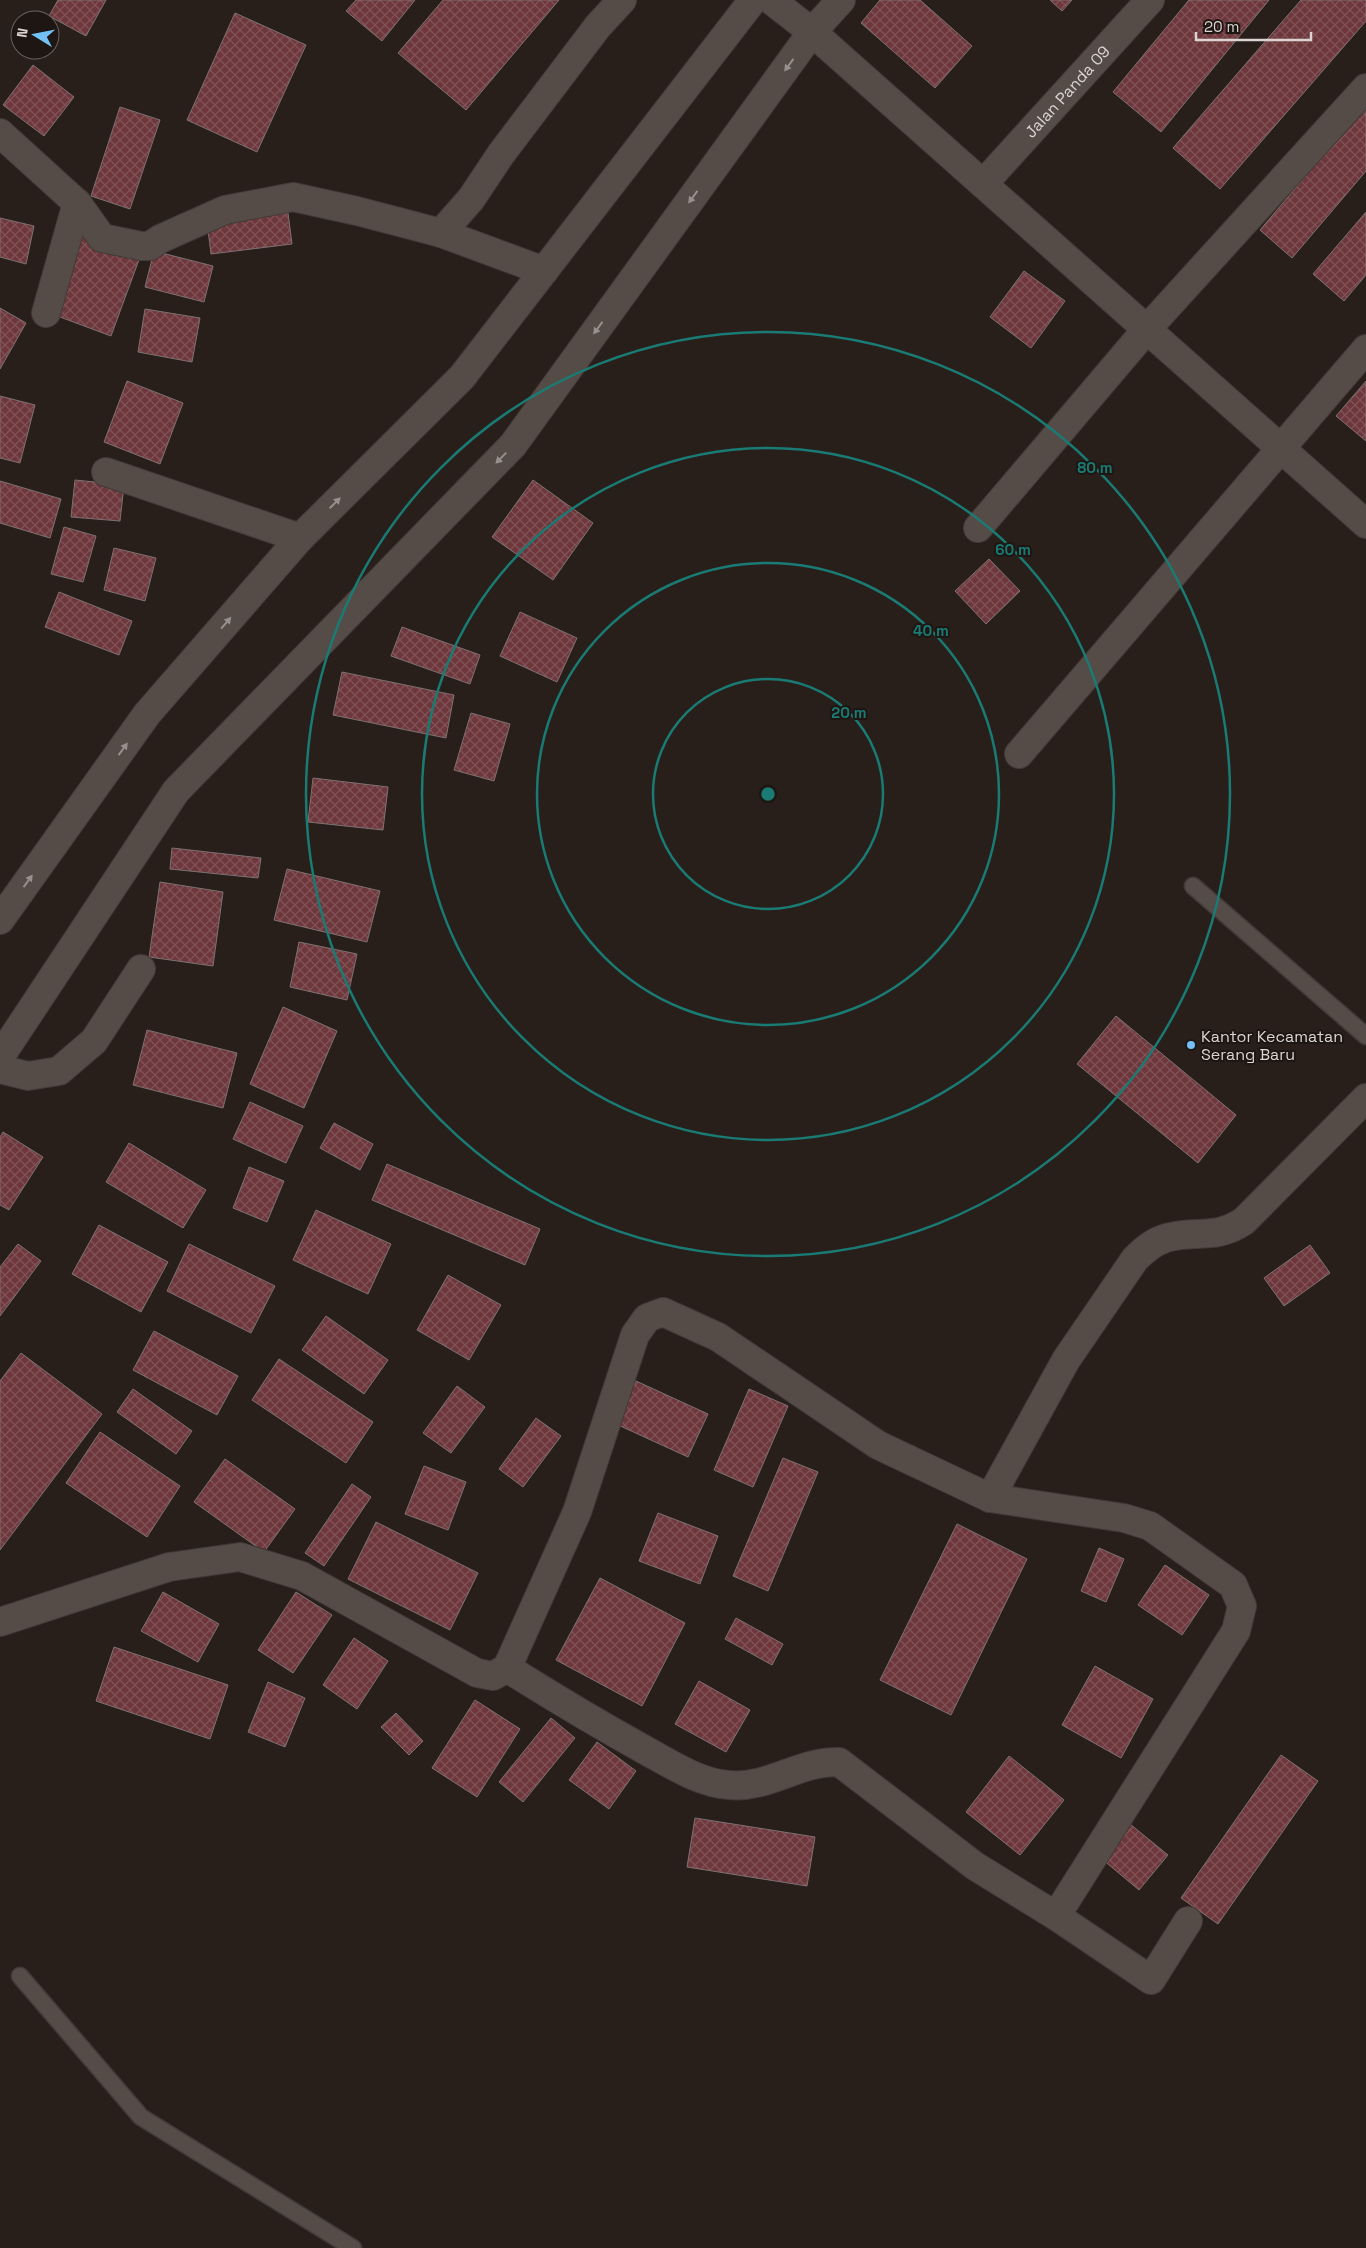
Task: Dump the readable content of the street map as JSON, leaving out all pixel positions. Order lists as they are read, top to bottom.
{
  "streets": {
    "street": ["Jalan Panda 09"]
  },
  "places": ["Kantor Kecamatan Serang Baru"],
  "scale_bar": "20 m",
  "north": "left",
  "rings": [
    "80 m",
    "60 m",
    "40 m",
    "20 m"
  ]
}
